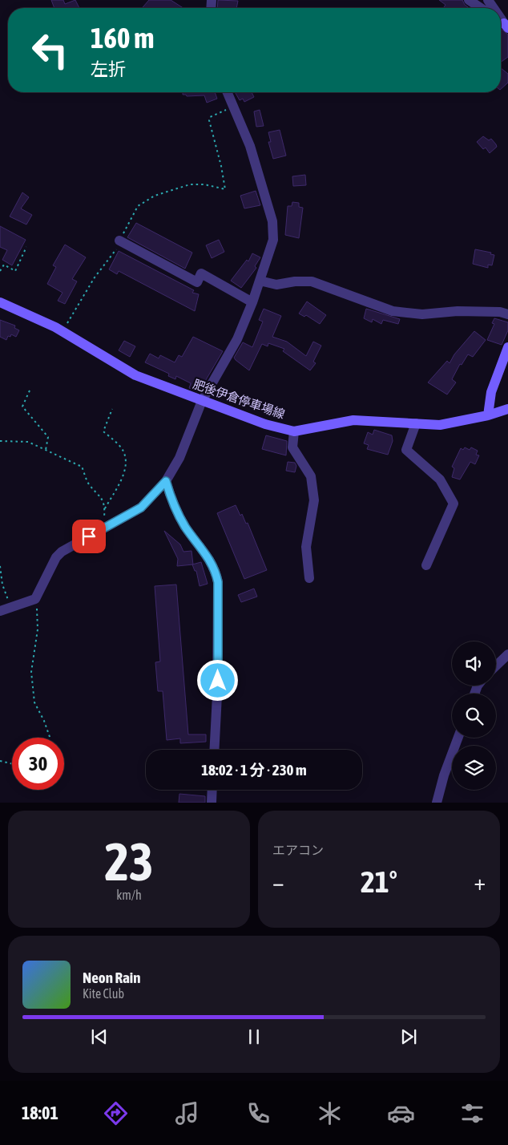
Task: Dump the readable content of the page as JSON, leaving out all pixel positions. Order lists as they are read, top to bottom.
{
  "streets": {
    "main road": ["肥後伊倉停車場線"]
  },
  "page": {
    "turn": ["160 m", "左折"],
    "limit": "30",
    "trip": "18:02 · 1 分 · 230 m",
    "tile": [
      ["23", "km/h"],
      "エアコン"
    ],
    "heat": ["−", "21°", "+"],
    "song": ["Neon Rain", "Kite Club"],
    "tabs": "18:01"
  }
}
